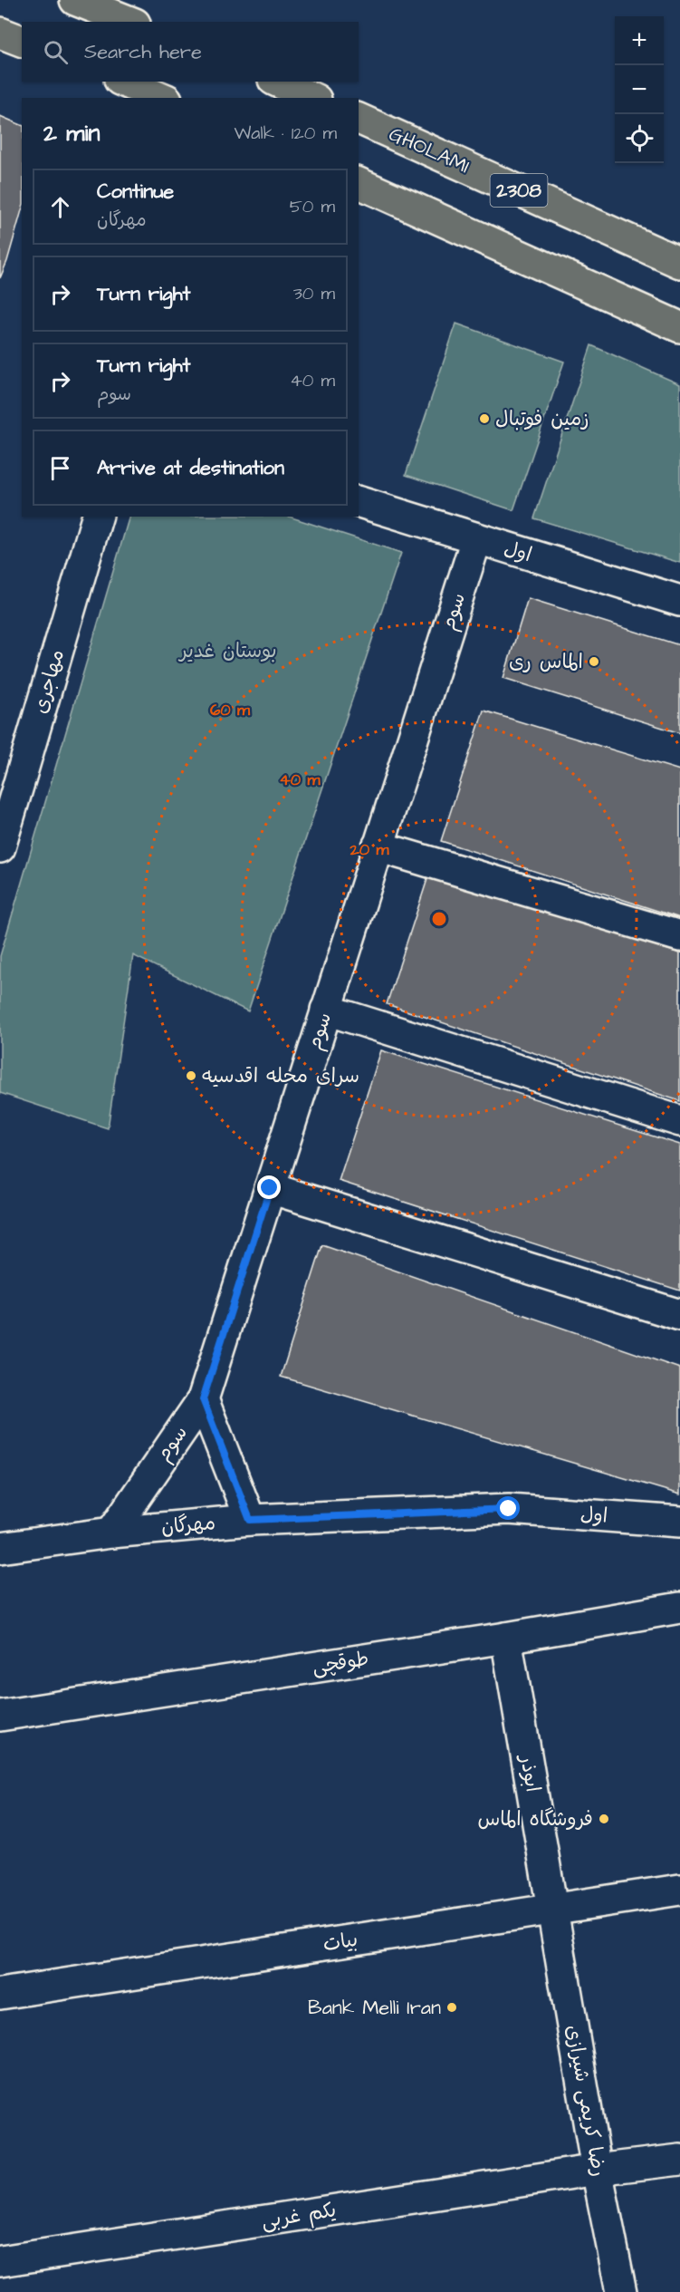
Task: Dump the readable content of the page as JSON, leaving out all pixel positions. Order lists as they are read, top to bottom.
{
  "streets": {
    "main road": ["GHOLAMI", "2308"],
    "street": [
      "اول",
      "سوم",
      "مهاجری",
      "مهرگان",
      "طوقچی",
      "ابوذر",
      "بیات",
      "رضا کریمی شیرازی",
      "یکم غربی"
    ]
  },
  "crossings": [
    ["اول", "سوم"],
    ["اول", "مهرگان"],
    ["سوم", "مهرگان"],
    ["طوقچی", "ابوذر"],
    ["ابوذر", "بیات"],
    ["ابوذر", "رضا کریمی شیرازی"],
    ["بیات", "رضا کریمی شیرازی"],
    ["رضا کریمی شیرازی", "یکم غربی"]
  ],
  "parks": ["بوستان غدیر"],
  "places": [
    "زمین فوتبال",
    "الماس ری",
    "سرای محله اقدسیه",
    "فروشگاه الماس",
    "Bank Melli Iran"
  ],
  "page": {
    "map_buttons": ["+", "−"],
    "search": "Search here",
    "heading": ["2 min", "Walk · 120 m"],
    "list": [
      ["Continue", "مهرگان", "50 m"],
      ["Turn right", "30 m"],
      ["Turn right", "سوم", "40 m"],
      "Arrive at destination"
    ]
  },
  "rings": ["60 m", "40 m", "20 m"]
}
